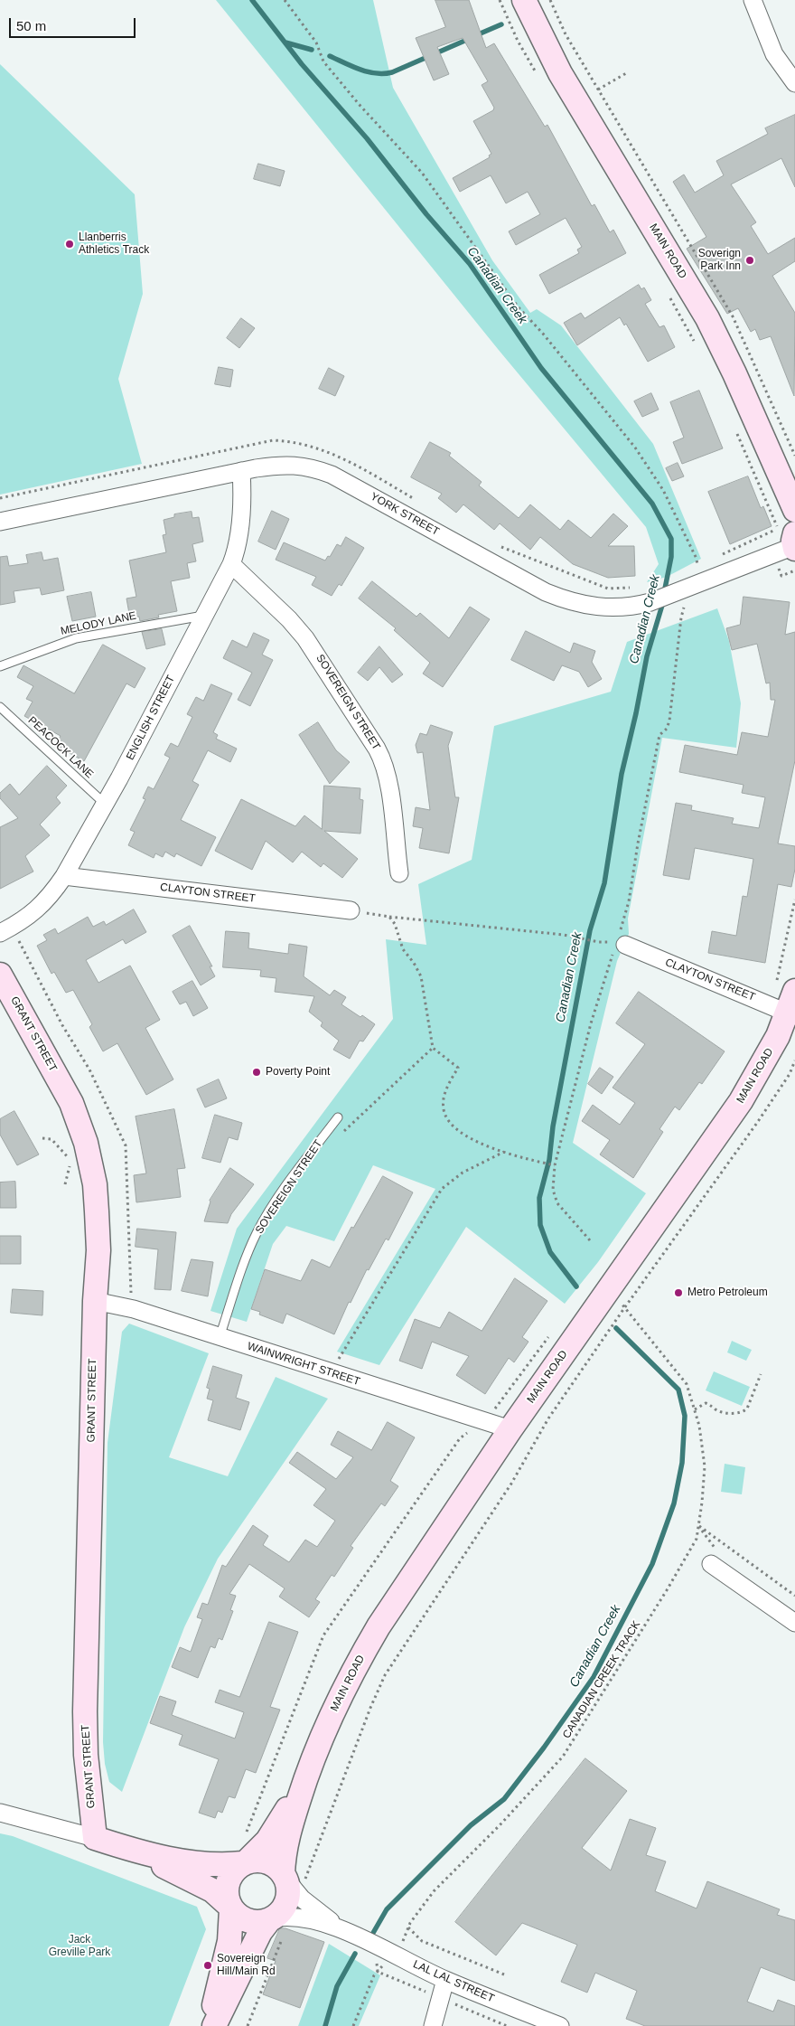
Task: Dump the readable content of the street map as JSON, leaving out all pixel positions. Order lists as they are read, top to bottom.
{
  "streets": {
    "main road": ["MAIN ROAD", "GRANT STREET"],
    "street": [
      "YORK STREET",
      "SOVEREIGN STREET",
      "ENGLISH STREET",
      "CLAYTON STREET",
      "WAINWRIGHT STREET",
      "LAL LAL STREET"
    ],
    "lane": ["MELODY LANE", "PEACOCK LANE"],
    "path": ["CANADIAN CREEK TRACK"]
  },
  "crossings": [
    ["MAIN ROAD", "CLAYTON STREET"],
    ["MAIN ROAD", "WAINWRIGHT STREET"],
    ["MAIN ROAD", "LAL LAL STREET"],
    ["YORK STREET", "ENGLISH STREET"],
    ["MELODY LANE", "ENGLISH STREET"],
    ["SOVEREIGN STREET", "ENGLISH STREET"],
    ["SOVEREIGN STREET", "WAINWRIGHT STREET"],
    ["ENGLISH STREET", "PEACOCK LANE"],
    ["ENGLISH STREET", "CLAYTON STREET"],
    ["GRANT STREET", "WAINWRIGHT STREET"],
    ["CANADIAN CREEK TRACK", "LAL LAL STREET"]
  ],
  "water": ["Canadian Creek"],
  "parks": ["Jack Greville Park"],
  "places": [
    "Llanberris Athletics Track",
    "Soverign Park Inn",
    "Poverty Point",
    "Metro Petroleum",
    "Sovereign Hill/Main Rd"
  ],
  "scale_bar": "50 m"
}
